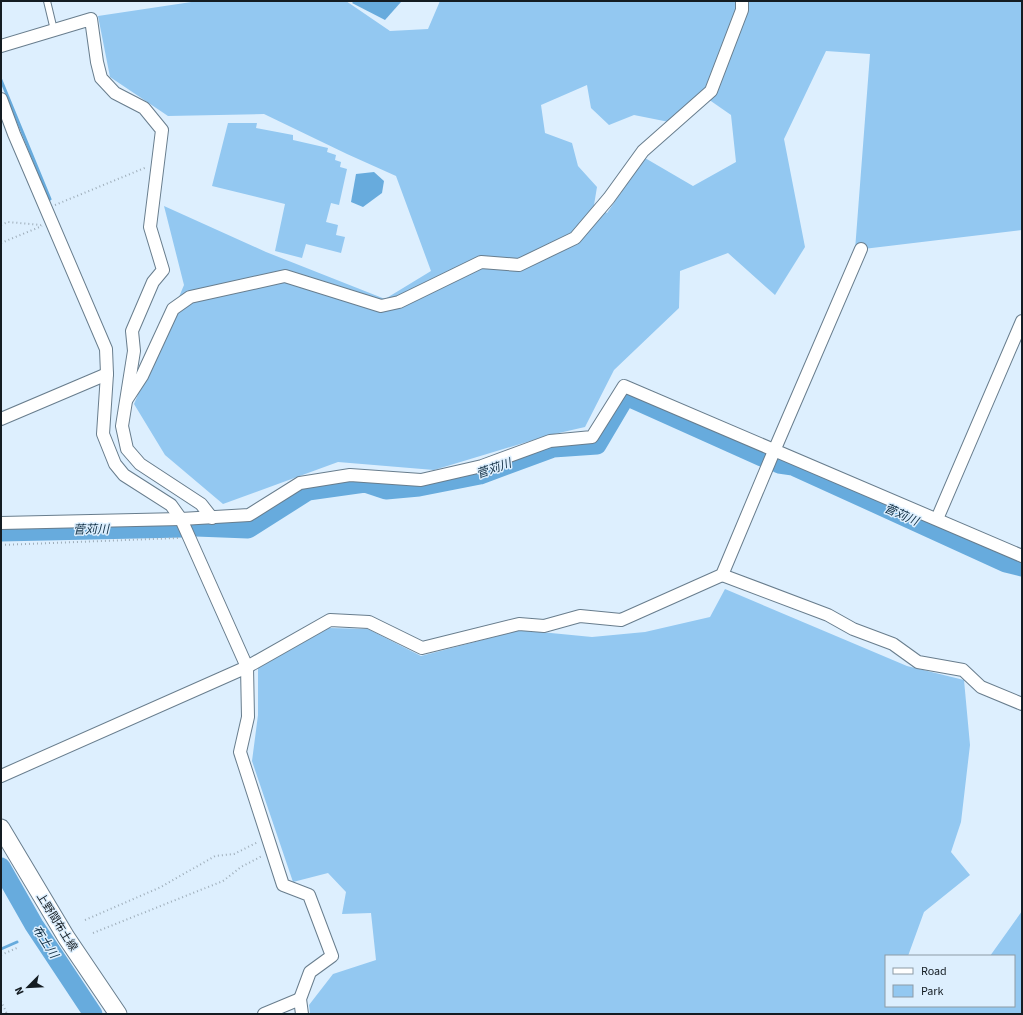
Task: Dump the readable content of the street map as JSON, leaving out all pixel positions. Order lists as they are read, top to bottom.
{
  "streets": {
    "main road": ["上野間布土線"]
  },
  "water": ["菅苅川", "布土川"],
  "legend": ["Road", "Park"],
  "north": "bottom left"
}
